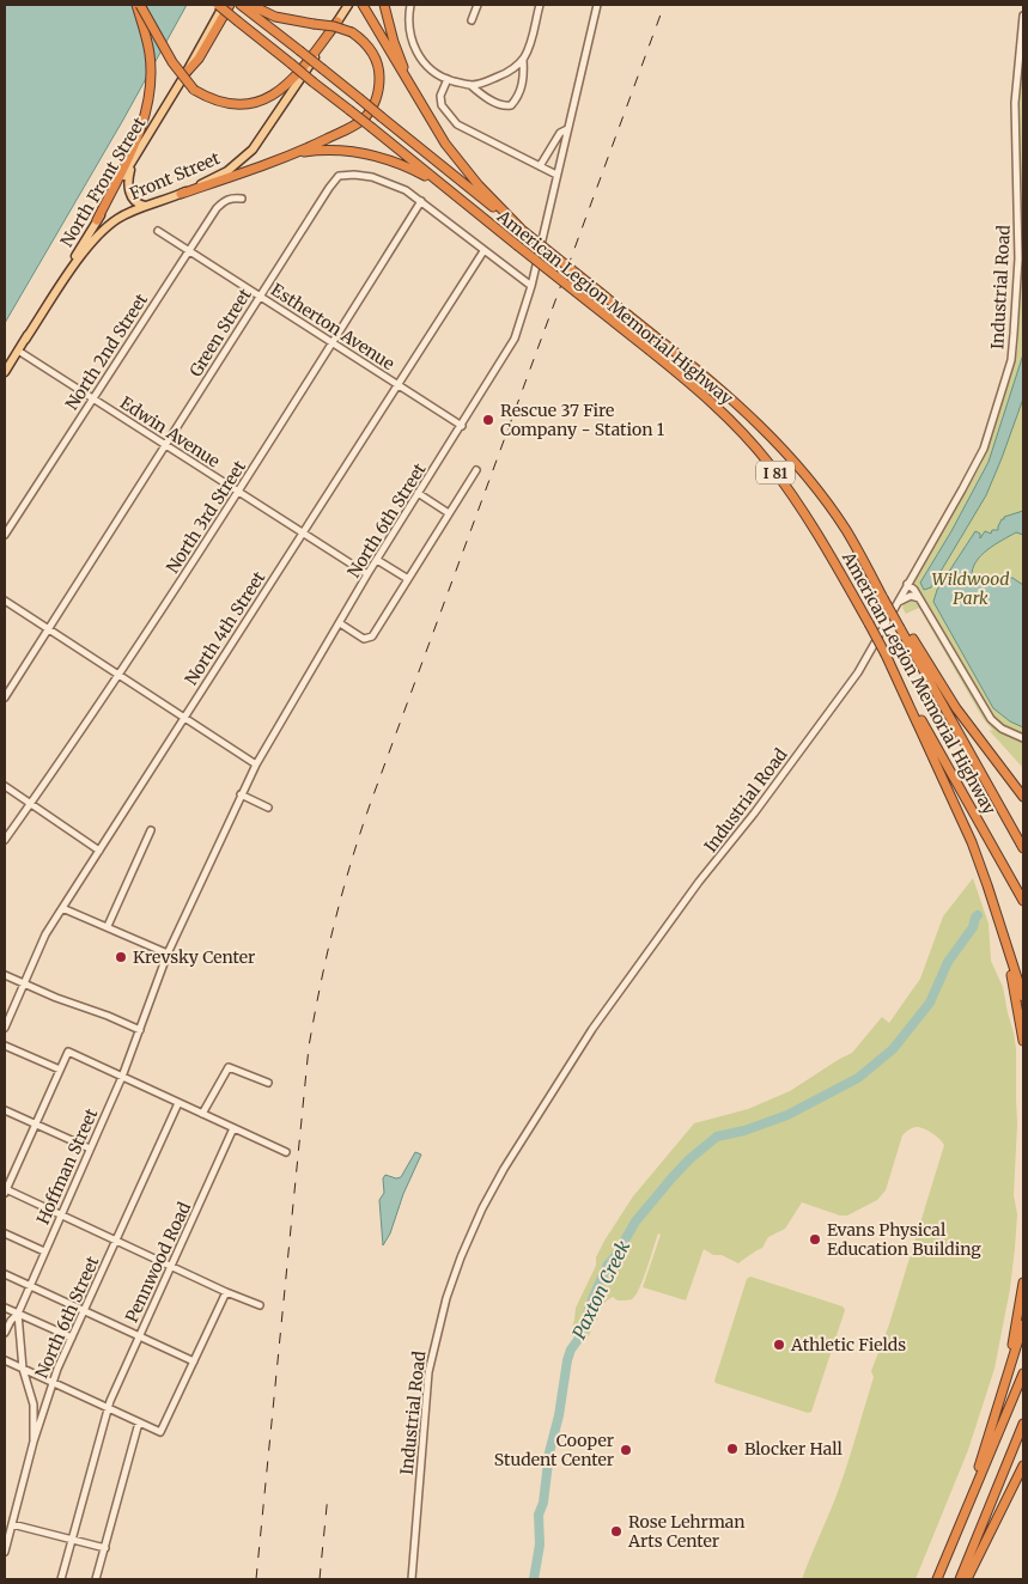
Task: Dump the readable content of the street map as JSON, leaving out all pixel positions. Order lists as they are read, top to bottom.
{
  "streets": {
    "highway": ["American Legion Memorial Highway", "I 81"],
    "main road": ["Front Street", "North Front Street"],
    "street": [
      "Industrial Road",
      "Estherton Avenue",
      "Green Street",
      "North 2nd Street",
      "Edwin Avenue",
      "North 3rd Street",
      "North 6th Street",
      "North 4th Street",
      "Hoffman Street",
      "Pennwood Road"
    ]
  },
  "crossings": [
    ["Front Street", "North Front Street"],
    ["North Front Street", "Edwin Avenue"],
    ["Estherton Avenue", "Green Street"],
    ["Estherton Avenue", "North 2nd Street"],
    ["Estherton Avenue", "North 3rd Street"],
    ["Estherton Avenue", "North 6th Street"],
    ["Estherton Avenue", "North 4th Street"],
    ["Green Street", "Edwin Avenue"],
    ["Green Street", "North 3rd Street"],
    ["Green Street", "North 6th Street"],
    ["Green Street", "North 4th Street"],
    ["North 2nd Street", "Edwin Avenue"],
    ["Edwin Avenue", "North 3rd Street"],
    ["Edwin Avenue", "North 6th Street"],
    ["Edwin Avenue", "North 4th Street"],
    ["North 6th Street", "Hoffman Street"]
  ],
  "water": ["Paxton Creek"],
  "parks": ["Wildwood Park"],
  "places": [
    "Rescue 37 Fire Company - Station 1",
    "Krevsky Center",
    "Evans Physical Education Building",
    "Athletic Fields",
    "Blocker Hall",
    "Cooper Student Center",
    "Rose Lehrman Arts Center"
  ]
}
